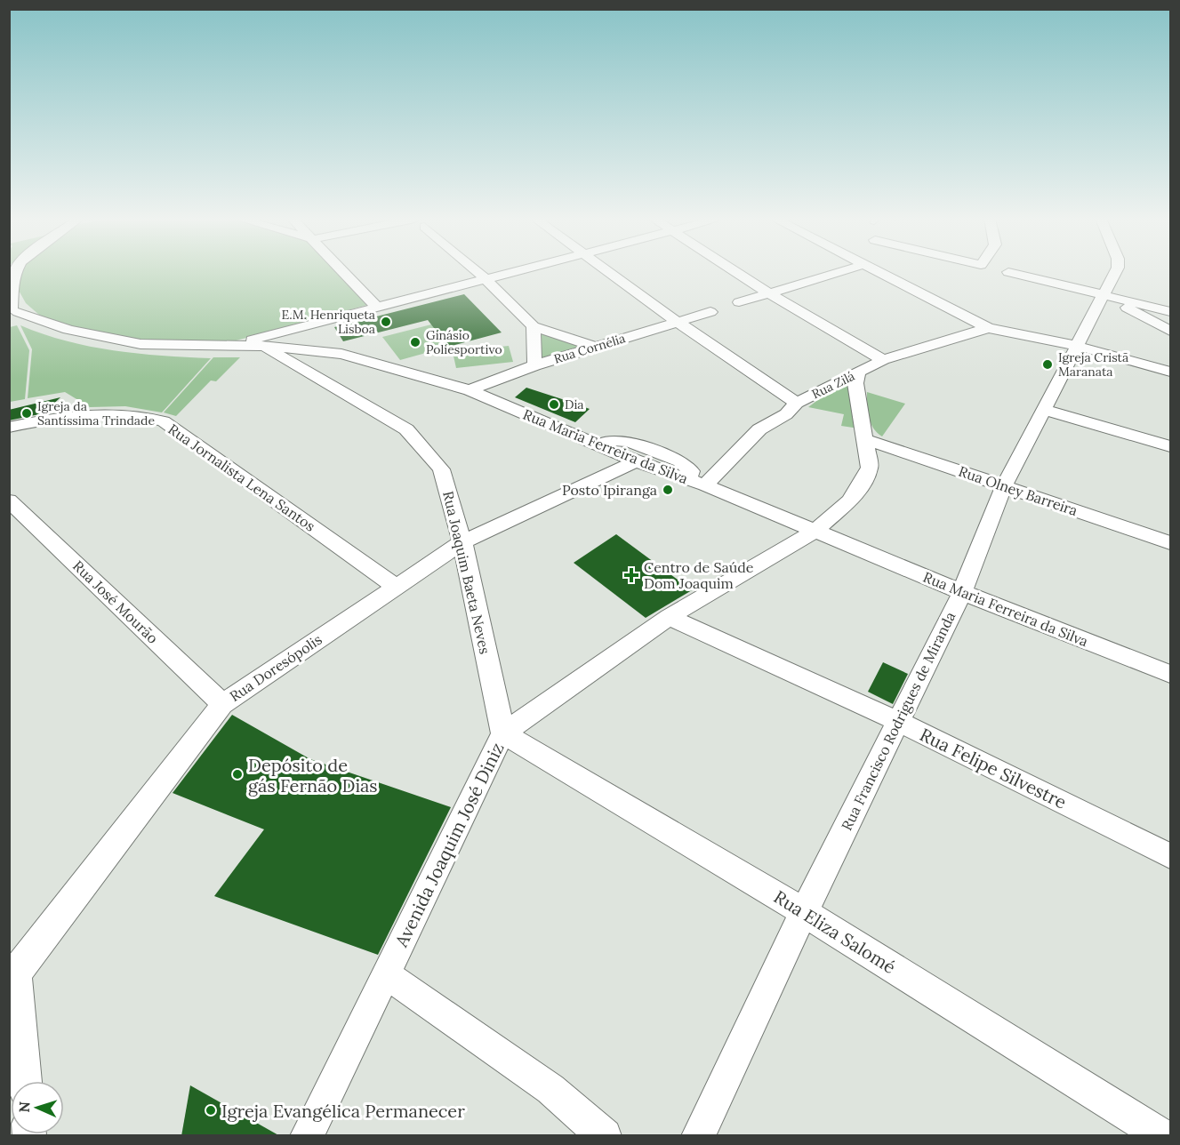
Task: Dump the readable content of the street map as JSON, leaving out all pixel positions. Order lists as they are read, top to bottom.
{
  "streets": {
    "street": [
      "Rua Cornélia",
      "Rua Zilá",
      "Rua Maria Ferreira da Silva",
      "Rua Jornalista Lena Santos",
      "Rua Olney Barreira",
      "Rua Joaquim Baeta Neves",
      "Rua José Mourão",
      "Rua Doresópolis",
      "Rua Francisco Rodrigues de Miranda",
      "Rua Felipe Silvestre",
      "Avenida Joaquim José Diniz",
      "Rua Eliza Salomé"
    ]
  },
  "crossings": [
    ["Rua Cornélia", "Rua Maria Ferreira da Silva"],
    ["Rua Zilá", "Rua Maria Ferreira da Silva"],
    ["Rua Zilá", "Avenida Joaquim José Diniz"],
    ["Rua Maria Ferreira da Silva", "Rua Joaquim Baeta Neves"],
    ["Rua Maria Ferreira da Silva", "Rua Doresópolis"],
    ["Rua Maria Ferreira da Silva", "Rua Francisco Rodrigues de Miranda"],
    ["Rua Maria Ferreira da Silva", "Avenida Joaquim José Diniz"],
    ["Rua Jornalista Lena Santos", "Rua Doresópolis"],
    ["Rua Olney Barreira", "Rua Francisco Rodrigues de Miranda"],
    ["Rua Olney Barreira", "Avenida Joaquim José Diniz"],
    ["Rua Joaquim Baeta Neves", "Rua Doresópolis"],
    ["Rua Joaquim Baeta Neves", "Avenida Joaquim José Diniz"],
    ["Rua Joaquim Baeta Neves", "Rua Eliza Salomé"],
    ["Rua José Mourão", "Rua Doresópolis"],
    ["Rua Francisco Rodrigues de Miranda", "Rua Felipe Silvestre"],
    ["Rua Francisco Rodrigues de Miranda", "Rua Eliza Salomé"],
    ["Rua Felipe Silvestre", "Avenida Joaquim José Diniz"],
    ["Avenida Joaquim José Diniz", "Rua Eliza Salomé"]
  ],
  "places": {
    "other": [
      "E.M. Henriqueta Lisboa",
      "Ginásio Poliesportivo",
      "Igreja Cristã Maranata",
      "Dia",
      "Igreja da Santíssima Trindade",
      "Posto Ipiranga",
      "Depósito de gás Fernão Dias",
      "Igreja Evangélica Permanecer"
    ],
    "health": ["Centro de Saúde Dom Joaquim"]
  },
  "north": "left"
}
